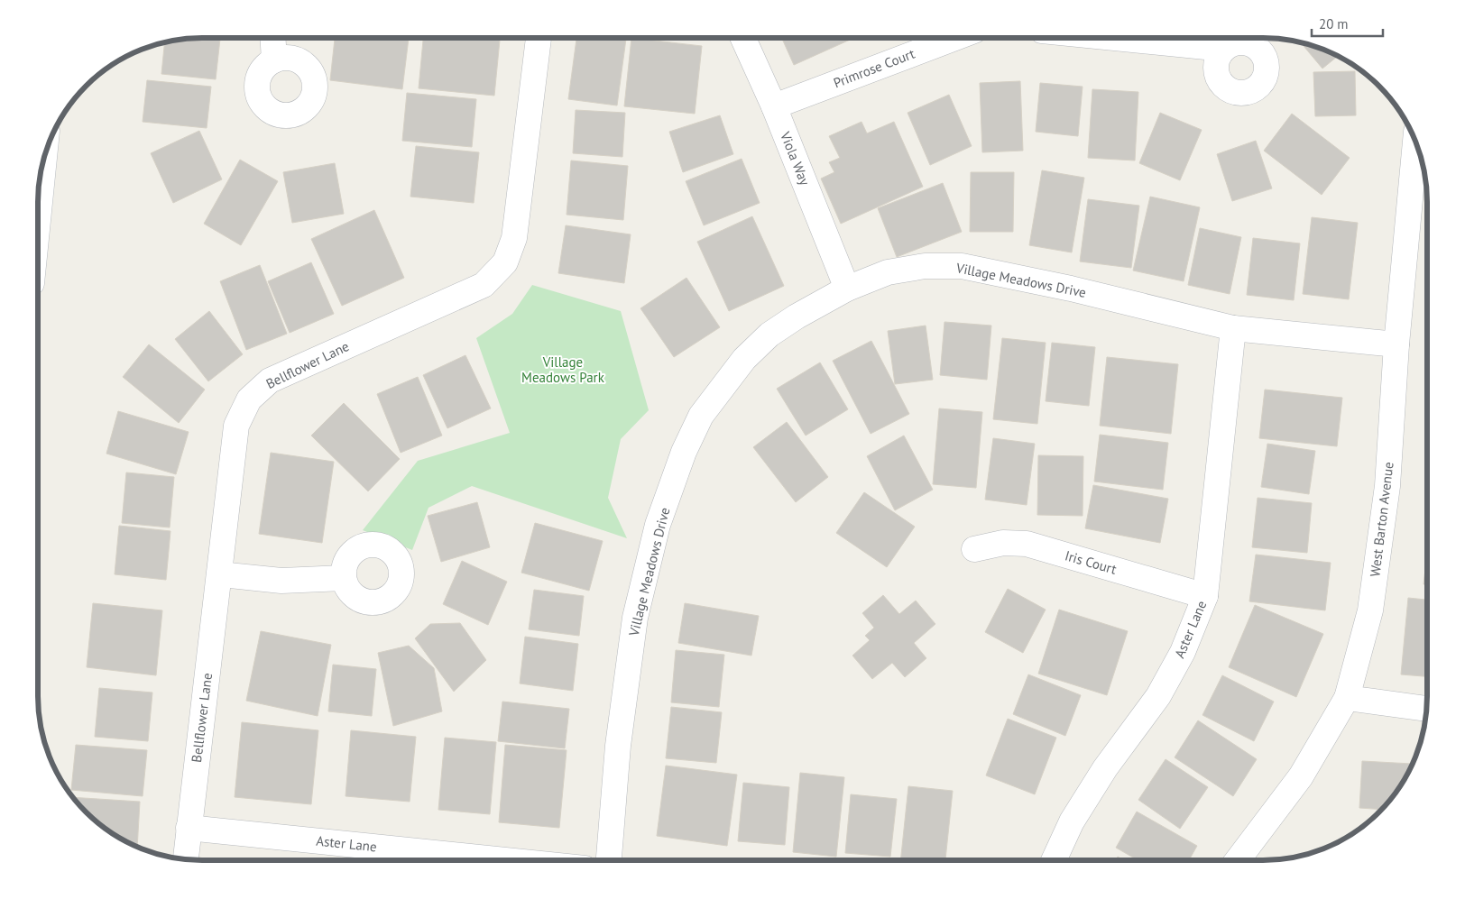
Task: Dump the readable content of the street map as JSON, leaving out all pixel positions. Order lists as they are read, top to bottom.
{
  "streets": {
    "street": [
      "Primrose Court",
      "Viola Way",
      "Village Meadows Drive",
      "Bellflower Lane",
      "West Barton Avenue",
      "Iris Court",
      "Aster Lane"
    ]
  },
  "crossings": [
    ["Primrose Court", "Viola Way"],
    ["Viola Way", "Village Meadows Drive"],
    ["Village Meadows Drive", "West Barton Avenue"],
    ["Village Meadows Drive", "Aster Lane"],
    ["Bellflower Lane", "Aster Lane"],
    ["Iris Court", "Aster Lane"]
  ],
  "parks": ["Village Meadows Park"],
  "scale_bar": "20 m"
}
